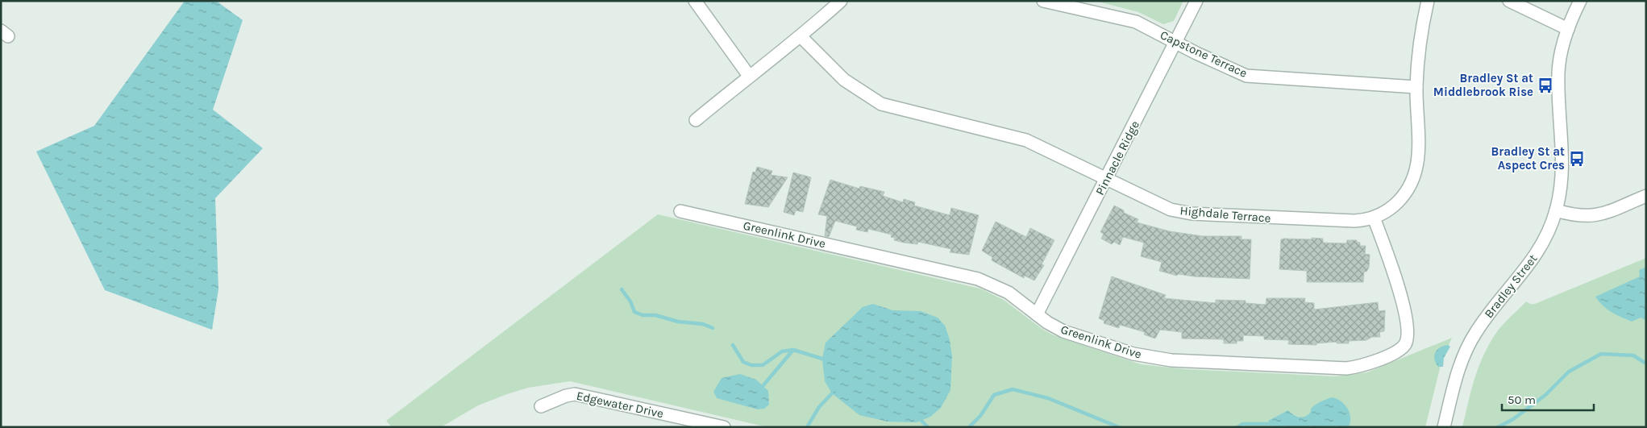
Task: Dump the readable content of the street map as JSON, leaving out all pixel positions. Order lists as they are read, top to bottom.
{
  "streets": {
    "street": [
      "Capstone Terrace",
      "Pinnacle Ridge",
      "Highdale Terrace",
      "Greenlink Drive",
      "Bradley Street",
      "Edgewater Drive"
    ]
  },
  "crossings": [
    ["Capstone Terrace", "Pinnacle Ridge"],
    ["Capstone Terrace", "Highdale Terrace"],
    ["Pinnacle Ridge", "Highdale Terrace"],
    ["Pinnacle Ridge", "Greenlink Drive"],
    ["Highdale Terrace", "Greenlink Drive"]
  ],
  "places": {
    "bus stop": ["Bradley St at Middlebrook Rise", "Bradley St at Aspect Cres"]
  },
  "scale_bar": "50 m"
}
